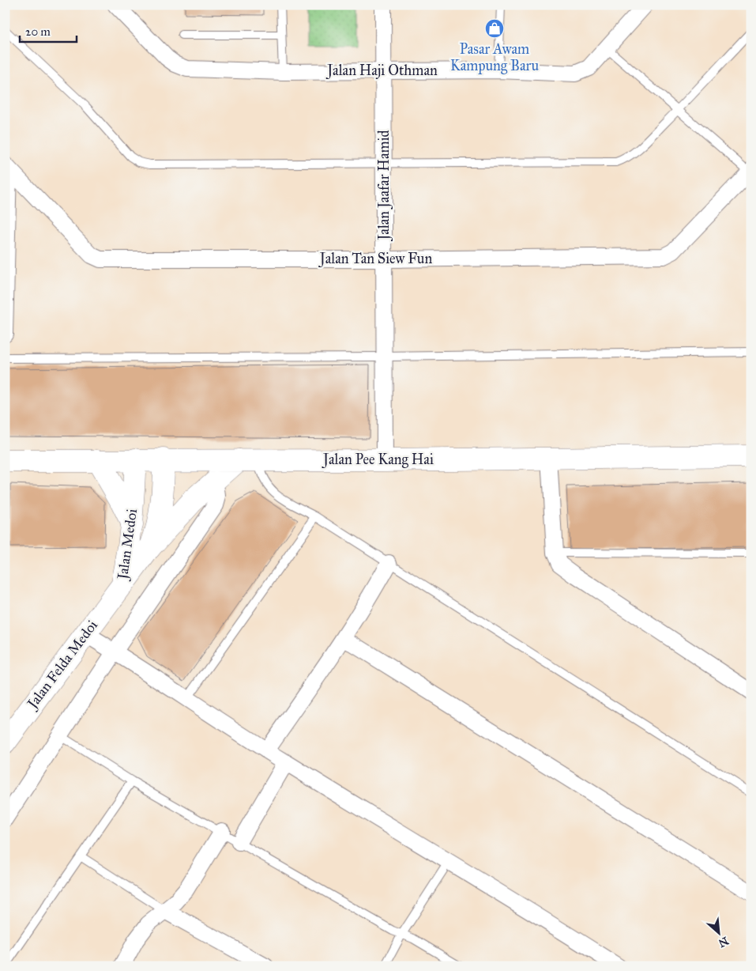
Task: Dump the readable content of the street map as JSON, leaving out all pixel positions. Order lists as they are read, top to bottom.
{
  "streets": {
    "main road": ["Jalan Pee Kang Hai", "Jalan Medoi", "Jalan Felda Medoi"],
    "street": ["Jalan Haji Othman", "Jalan Jaafar Hamid", "Jalan Tan Siew Fun"]
  },
  "crossings": [
    ["Jalan Haji Othman", "Jalan Jaafar Hamid"],
    ["Jalan Jaafar Hamid", "Jalan Tan Siew Fun"],
    ["Jalan Jaafar Hamid", "Jalan Pee Kang Hai"],
    ["Jalan Pee Kang Hai", "Jalan Medoi"],
    ["Jalan Medoi", "Jalan Felda Medoi"]
  ],
  "places": {
    "shop": ["Pasar Awam Kampung Baru"]
  },
  "scale_bar": "20 m",
  "north": "bottom right"
}
